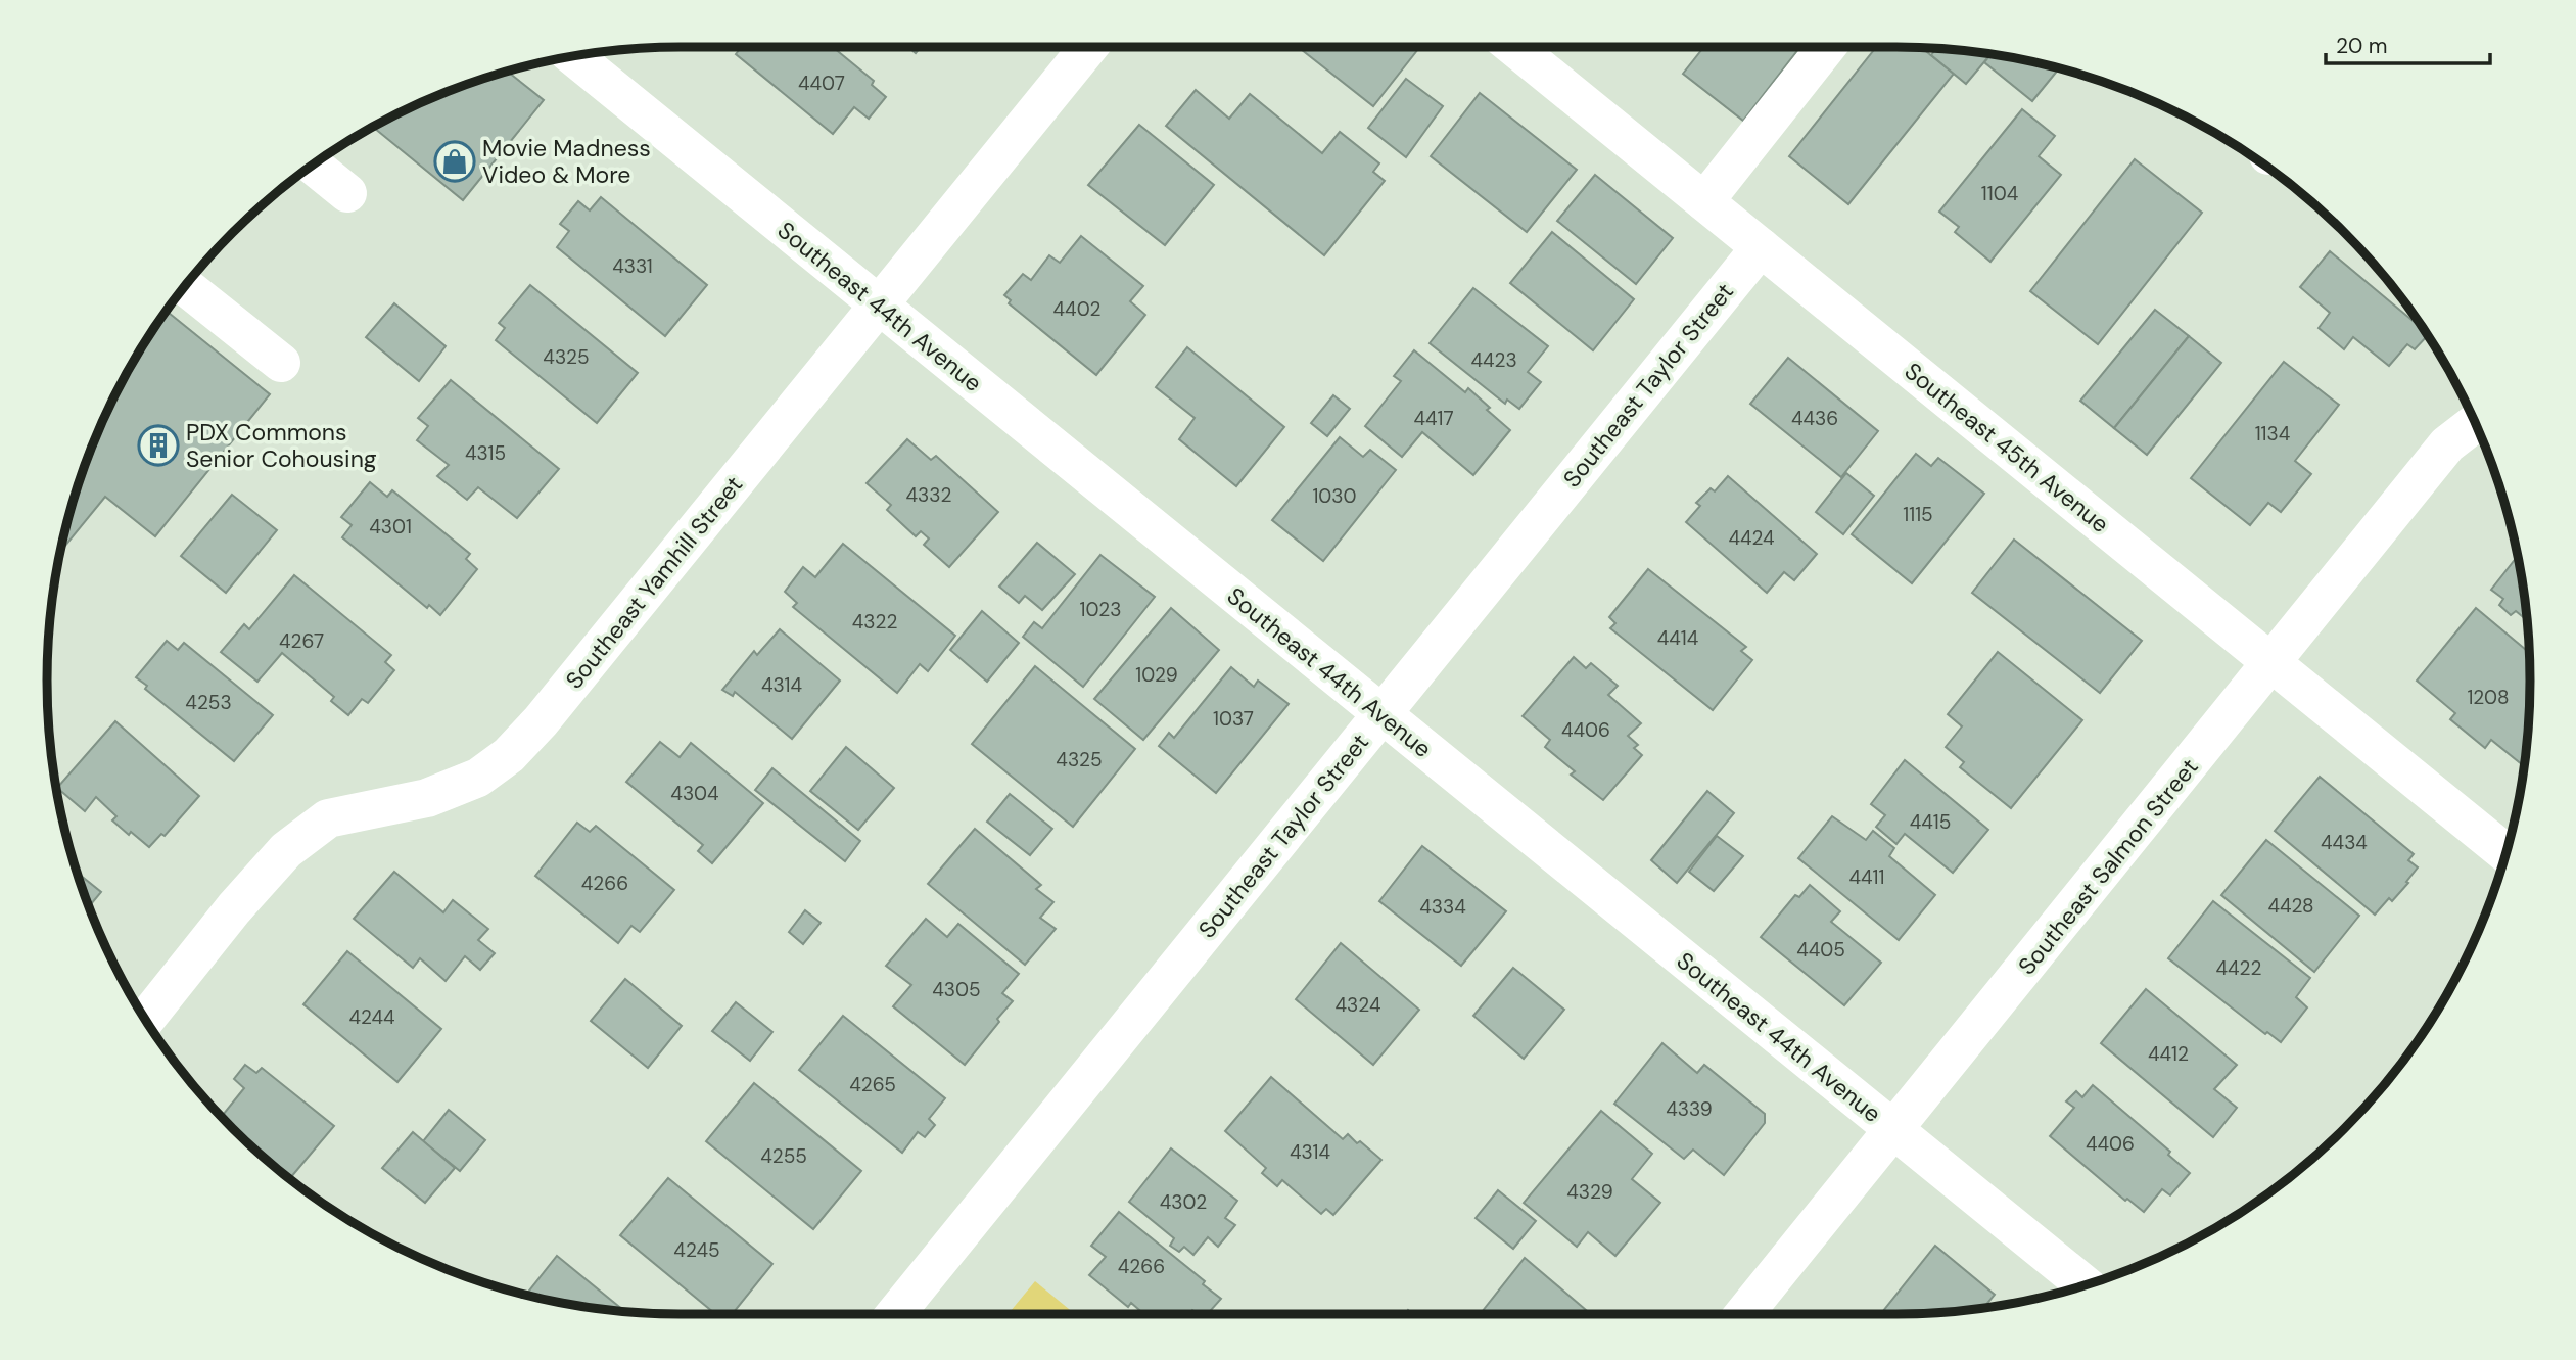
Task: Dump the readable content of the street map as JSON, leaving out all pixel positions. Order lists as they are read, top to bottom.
{
  "streets": {
    "street": [
      "Southeast 44th Avenue",
      "Southeast Taylor Street",
      "Southeast 45th Avenue",
      "Southeast Yamhill Street",
      "Southeast Salmon Street"
    ]
  },
  "crossings": [
    ["Southeast 44th Avenue", "Southeast Taylor Street"],
    ["Southeast 44th Avenue", "Southeast Yamhill Street"],
    ["Southeast 44th Avenue", "Southeast Salmon Street"],
    ["Southeast Taylor Street", "Southeast 45th Avenue"],
    ["Southeast 45th Avenue", "Southeast Salmon Street"]
  ],
  "places": {
    "shop": ["Movie Madness Video & More"],
    "building": ["PDX Commons Senior Cohousing"]
  },
  "house_numbers": [
    "4407",
    "1104",
    "4331",
    "4402",
    "4325",
    "4423",
    "4417",
    "4436",
    "1134",
    "4315",
    "4332",
    "1030",
    "1115",
    "4301",
    "4424",
    "1023",
    "4322",
    "4414",
    "4267",
    "1029",
    "4314",
    "1208",
    "4253",
    "1037",
    "4406",
    "4325",
    "4304",
    "4415",
    "4434",
    "4411",
    "4266",
    "4428",
    "4334",
    "4405",
    "4422",
    "4305",
    "4324",
    "4244",
    "4412",
    "4265",
    "4339",
    "4406",
    "4314",
    "4255",
    "4329",
    "4302",
    "4245",
    "4266"
  ],
  "scale_bar": "20 m"
}
